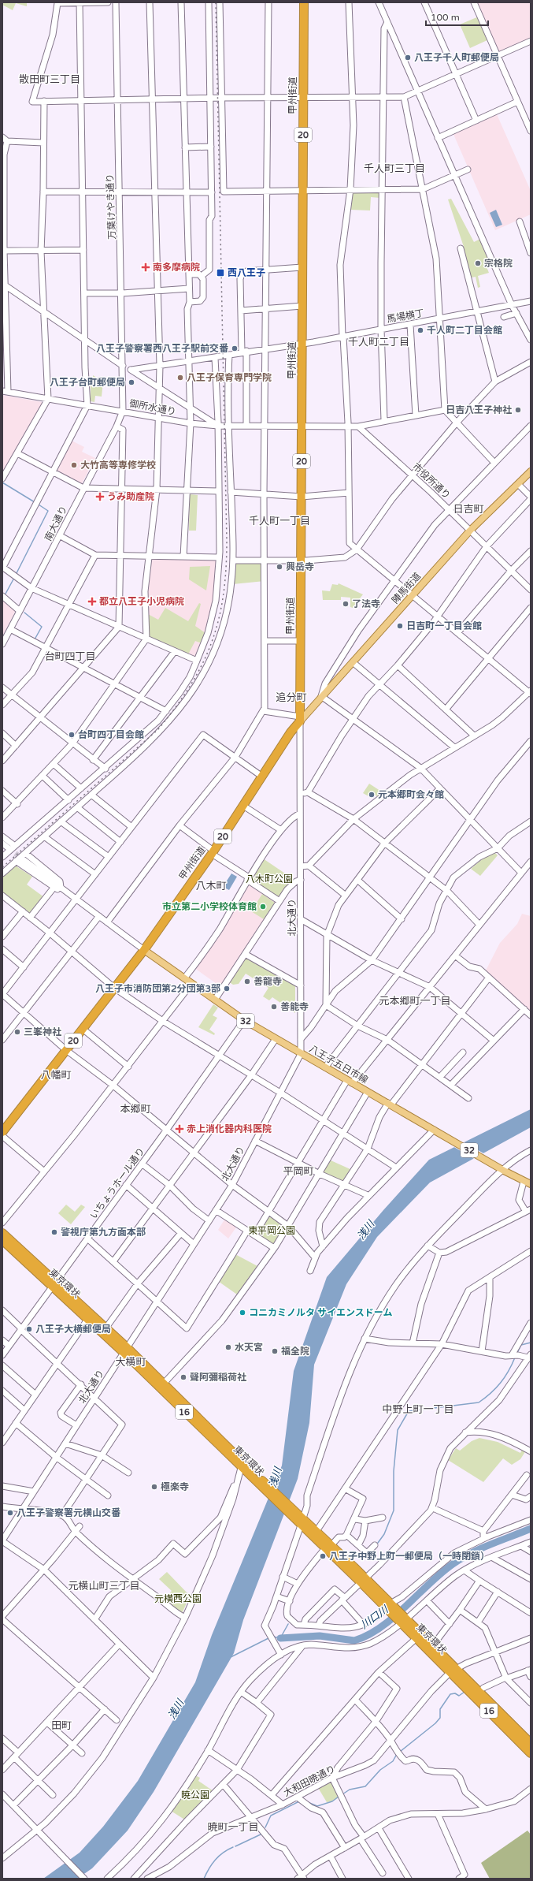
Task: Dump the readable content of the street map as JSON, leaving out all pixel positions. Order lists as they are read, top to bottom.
{
  "streets": {
    "highway": [
      "甲州街道",
      "20",
      "東京環状",
      "16"
    ],
    "main road": ["陣馬街道", "32", "八王子五日市線"],
    "street": [
      "万葉けやき通り",
      "馬場横丁",
      "御所水通り",
      "市役所通り",
      "南大通り",
      "北大通り",
      "いちょうホール通り",
      "大和田暁通り"
    ]
  },
  "crossings": [
    ["甲州街道", "馬場横丁"],
    ["甲州街道", "御所水通り"],
    ["甲州街道", "陣馬街道"],
    ["甲州街道", "北大通り"],
    ["甲州街道", "八王子五日市線"],
    ["万葉けやき通り", "馬場横丁"],
    ["万葉けやき通り", "御所水通り"],
    ["万葉けやき通り", "南大通り"],
    ["御所水通り", "南大通り"],
    ["市役所通り", "陣馬街道"],
    ["陣馬街道", "北大通り"],
    ["北大通り", "八王子五日市線"],
    ["北大通り", "東京環状"],
    ["八王子五日市線", "いちょうホール通り"],
    ["いちょうホール通り", "東京環状"],
    ["東京環状", "大和田暁通り"]
  ],
  "districts": [
    "散田町三丁目",
    "千人町三丁目",
    "千人町二丁目",
    "日吉町",
    "千人町一丁目",
    "台町四丁目",
    "追分町",
    "八木町",
    "元本郷町一丁目",
    "八幡町",
    "本郷町",
    "平岡町",
    "大横町",
    "中野上町一丁目",
    "元横山町三丁目",
    "田町",
    "暁町一丁目"
  ],
  "water": ["浅川", "川口川"],
  "parks": [
    "八木町公園",
    "東平岡公園",
    "元横西公園",
    "暁公園"
  ],
  "places": {
    "other": [
      "八王子千人町郵便局",
      "宗格院",
      "千人町二丁目会館",
      "八王子警察署西八王子駅前交番",
      "八王子保育専門学院",
      "八王子台町郵便局",
      "日吉八王子神社",
      "大竹高等専修学校",
      "興岳寺",
      "了法寺",
      "日吉町一丁目会館",
      "台町四丁目会館",
      "元本郷町会々館",
      "市立第二小学校体育館",
      "善龍寺",
      "八王子市消防団第2分団第3部",
      "善能寺",
      "三峯神社",
      "警視庁第九方面本部",
      "コニカミノルタ サイエンスドーム",
      "八王子大横郵便局",
      "水天宮",
      "福全院",
      "聲阿彌稲荷社",
      "極楽寺",
      "八王子警察署元横山交番",
      "八王子中野上町一郵便局（一時閉鎖）"
    ],
    "health": [
      "南多摩病院",
      "うみ助産院",
      "都立八王子小児病院",
      "赤上消化器内科医院"
    ],
    "transit": ["西八王子"]
  },
  "scale_bar": "100 m"
}
